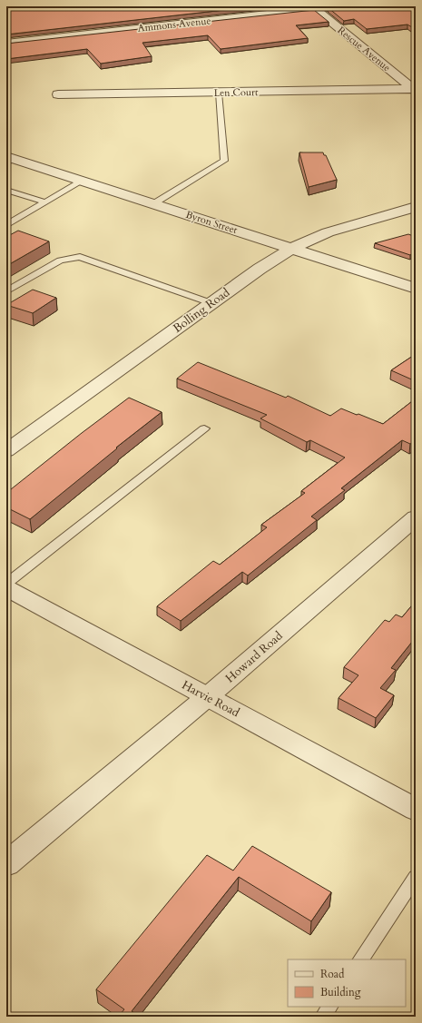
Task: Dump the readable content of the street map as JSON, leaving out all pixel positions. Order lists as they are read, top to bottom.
{
  "streets": {
    "street": [
      "Ammons Avenue",
      "Rescue Avenue",
      "Len Court",
      "Byron Street",
      "Bolling Road",
      "Howard Road",
      "Harvie Road"
    ]
  },
  "crossings": [
    ["Ammons Avenue", "Rescue Avenue"],
    ["Rescue Avenue", "Len Court"],
    ["Byron Street", "Bolling Road"],
    ["Howard Road", "Harvie Road"]
  ],
  "legend": ["Road", "Building"]
}
